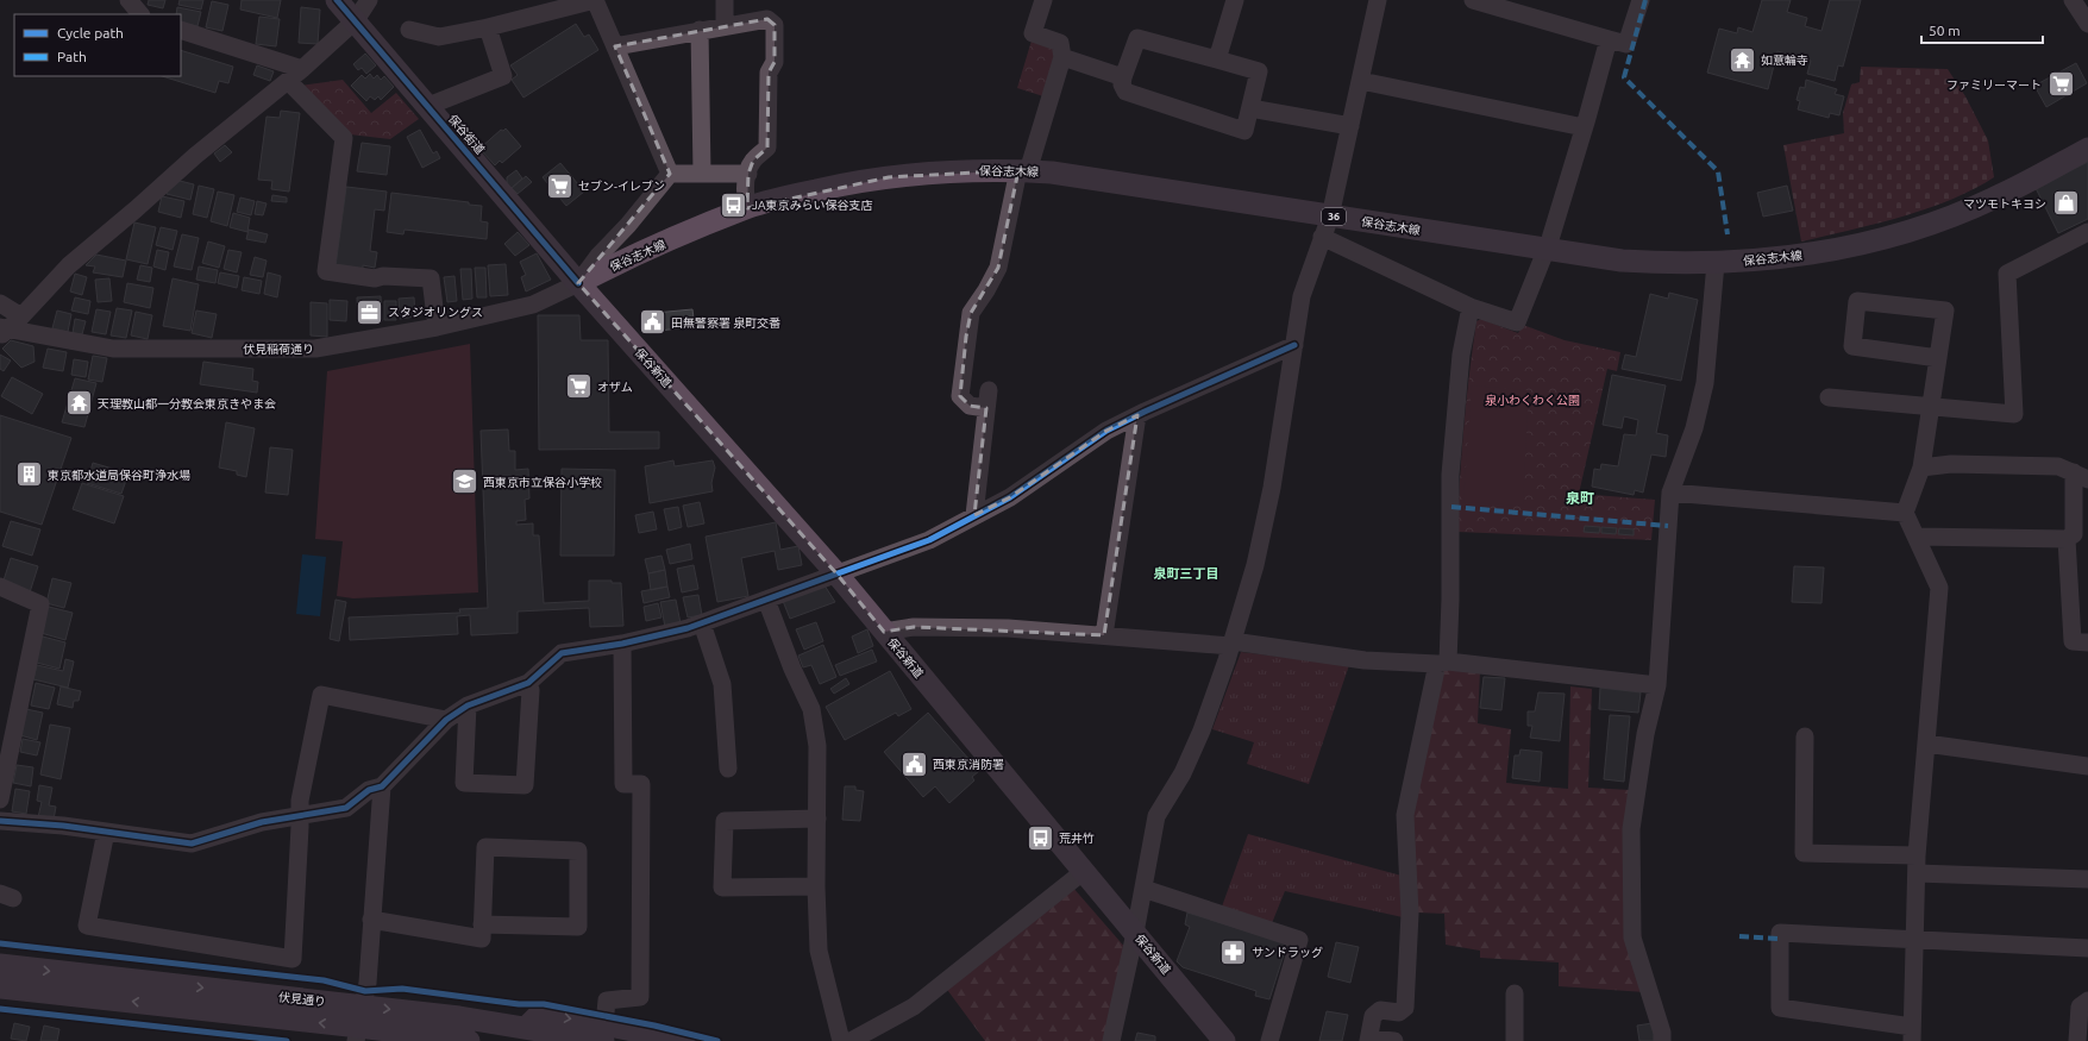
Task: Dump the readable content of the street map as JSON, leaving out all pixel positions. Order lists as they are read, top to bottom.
{
  "streets": {
    "main road": [
      "保谷街道",
      "保谷志木線",
      "36",
      "保谷新道",
      "伏見通り"
    ],
    "street": ["伏見稲荷通り"]
  },
  "crossings": [
    ["保谷街道", "保谷志木線"],
    ["保谷街道", "伏見稲荷通り"],
    ["保谷街道", "保谷新道"],
    ["保谷志木線", "伏見稲荷通り"],
    ["保谷志木線", "保谷新道"],
    ["伏見稲荷通り", "保谷新道"]
  ],
  "districts": ["泉町", "泉町三丁目"],
  "parks": ["泉小わくわく公園"],
  "places": {
    "temple": ["如意輪寺", "天理教山都一分教会東京きやま会"],
    "supermarket": ["ファミリーマート", "セブン-イレブン", "オザム"],
    "shop": ["マツモトキヨシ"],
    "bus stop": ["JA東京みらい保谷支店", "荒井竹"],
    "office": ["スタジオリングス"],
    "public building": ["田無警察署 泉町交番", "西東京消防署"],
    "building": ["東京都水道局保谷町浄水場"],
    "school or university": ["西東京市立保谷小学校"],
    "pharmacy": ["サンドラッグ"]
  },
  "legend": ["Cycle path", "Path"],
  "scale_bar": "50 m"
}
